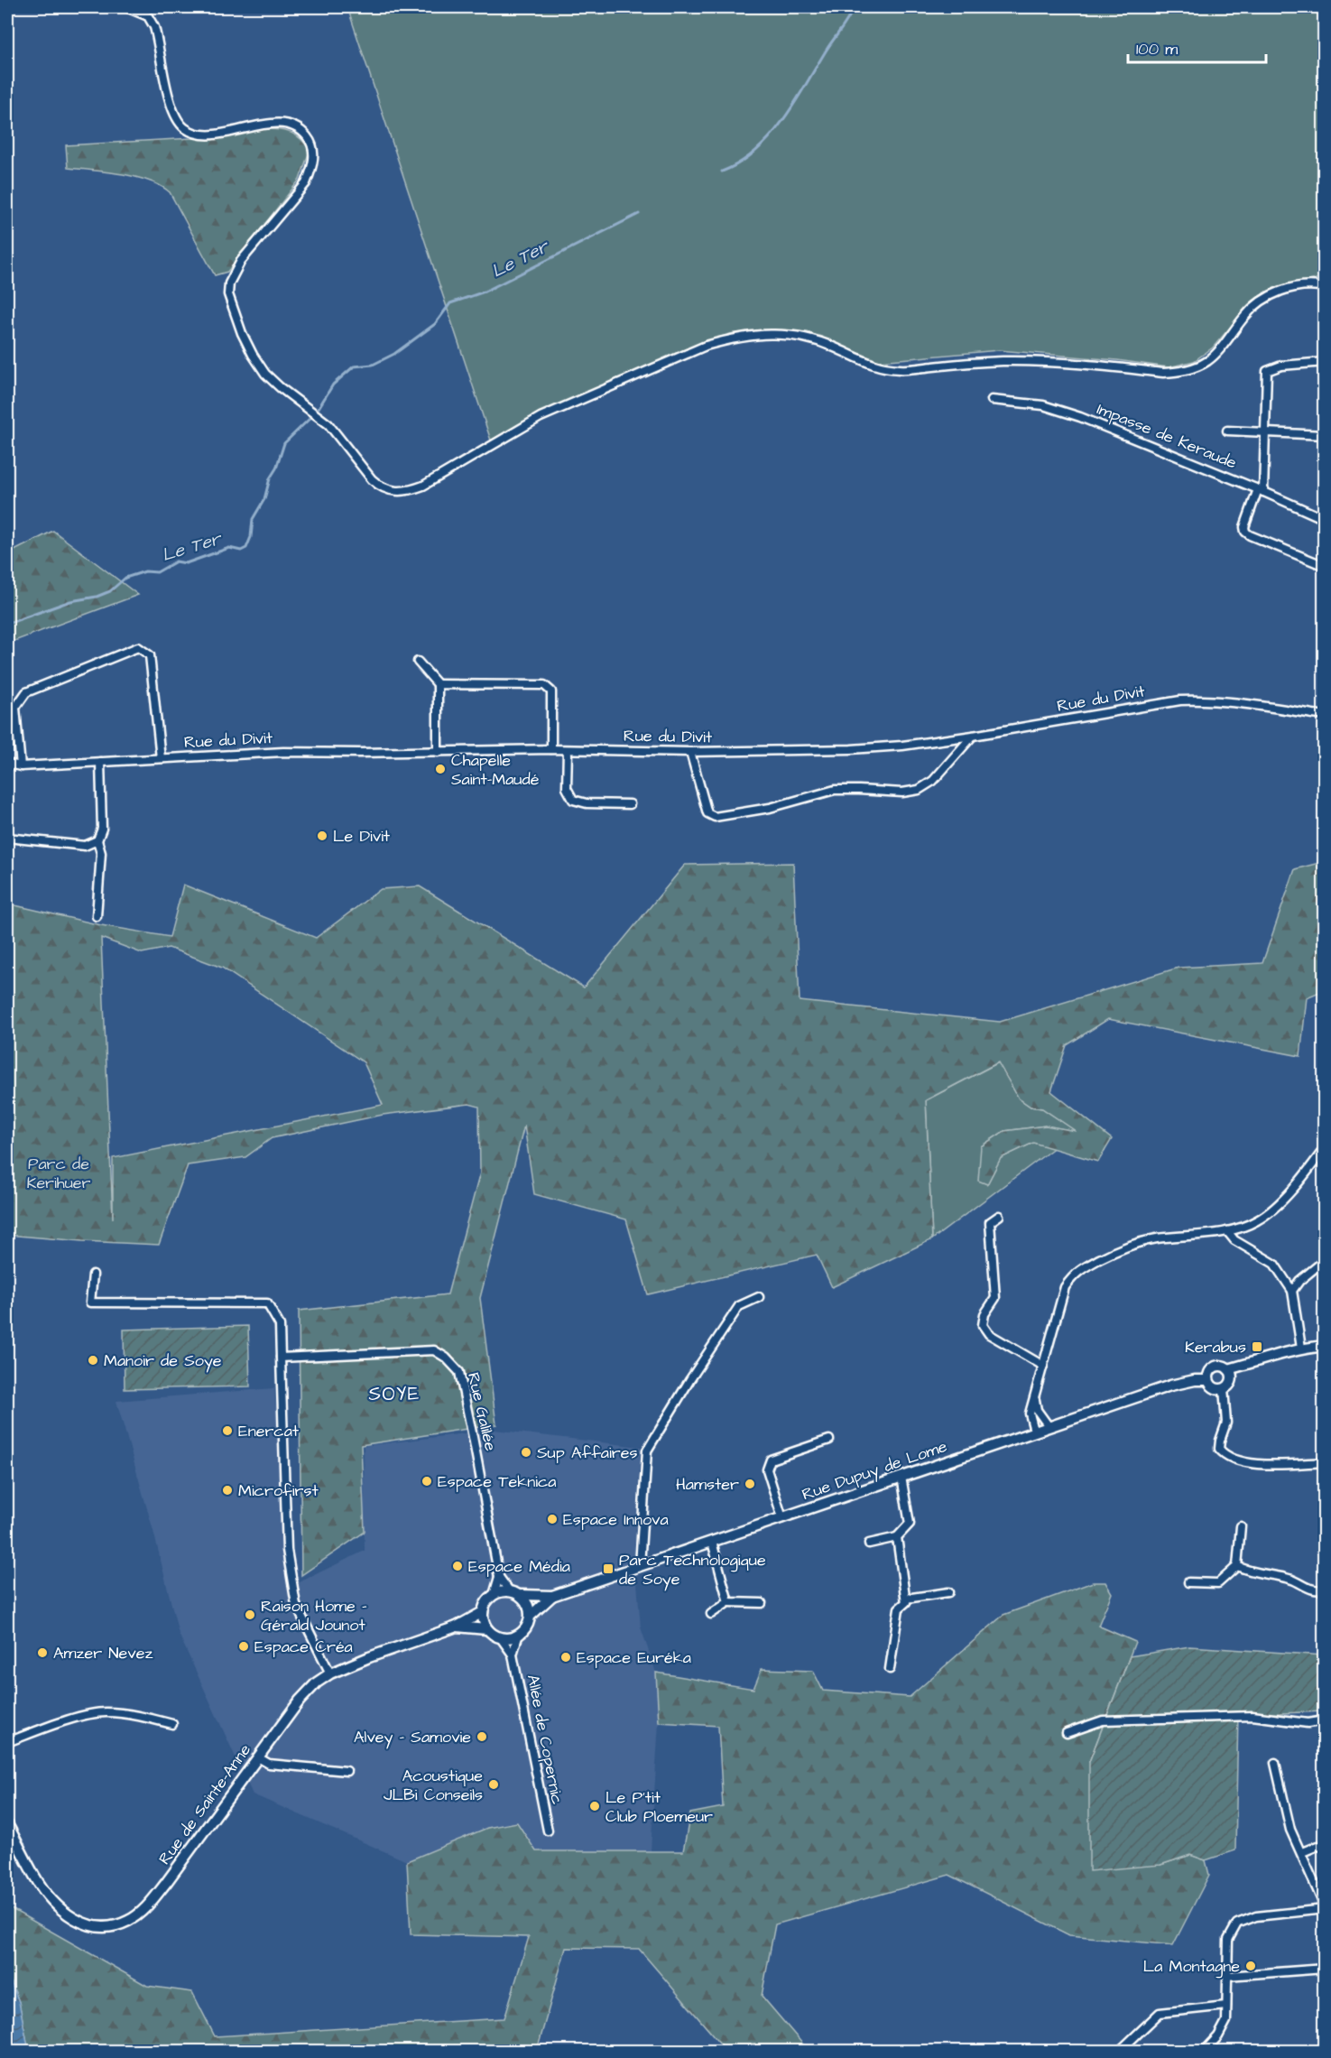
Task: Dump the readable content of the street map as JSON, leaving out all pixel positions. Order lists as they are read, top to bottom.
{
  "streets": {
    "street": [
      "Impasse de Keraude",
      "Rue du Divit",
      "Rue Galilée",
      "Rue Dupuy de Lome",
      "Allée de Copernic",
      "Rue de Sainte-Anne"
    ]
  },
  "crossings": [
    ["Rue Galilée", "Rue Dupuy de Lome"],
    ["Rue Galilée", "Allée de Copernic"],
    ["Rue Galilée", "Rue de Sainte-Anne"],
    ["Rue Dupuy de Lome", "Allée de Copernic"],
    ["Rue Dupuy de Lome", "Rue de Sainte-Anne"],
    ["Allée de Copernic", "Rue de Sainte-Anne"]
  ],
  "districts": ["SOYE"],
  "water": ["Le Ter"],
  "parks": ["Parc de Kerihuer"],
  "places": {
    "other": [
      "Chapelle Saint-Maudé",
      "Le Divit",
      "Manoir de Soye",
      "Enercat",
      "Sup Affaires",
      "Espace Teknica",
      "Hamster",
      "Microfirst",
      "Espace Innova",
      "Espace Média",
      "Raison Home - Gérald Jounot",
      "Espace Créa",
      "Amzer Nevez",
      "Espace Euréka",
      "Alvey - Samovie",
      "Acoustique JLBi Conseils",
      "Le P'tit Club Ploemeur",
      "La Montagne"
    ],
    "transit": ["Kerabus", "Parc Technologique de Soye"]
  },
  "scale_bar": "100 m"
}
